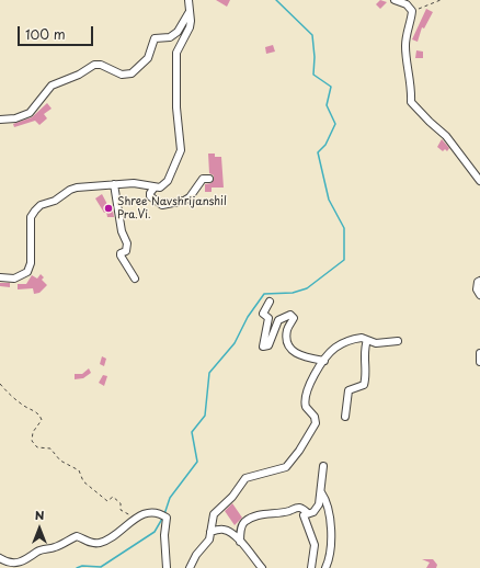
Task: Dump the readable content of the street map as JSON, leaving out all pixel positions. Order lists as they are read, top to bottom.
{
  "places": ["Shree Navshrijanshil Pra.Vi."],
  "scale_bar": "100 m",
  "north": "top"
}
